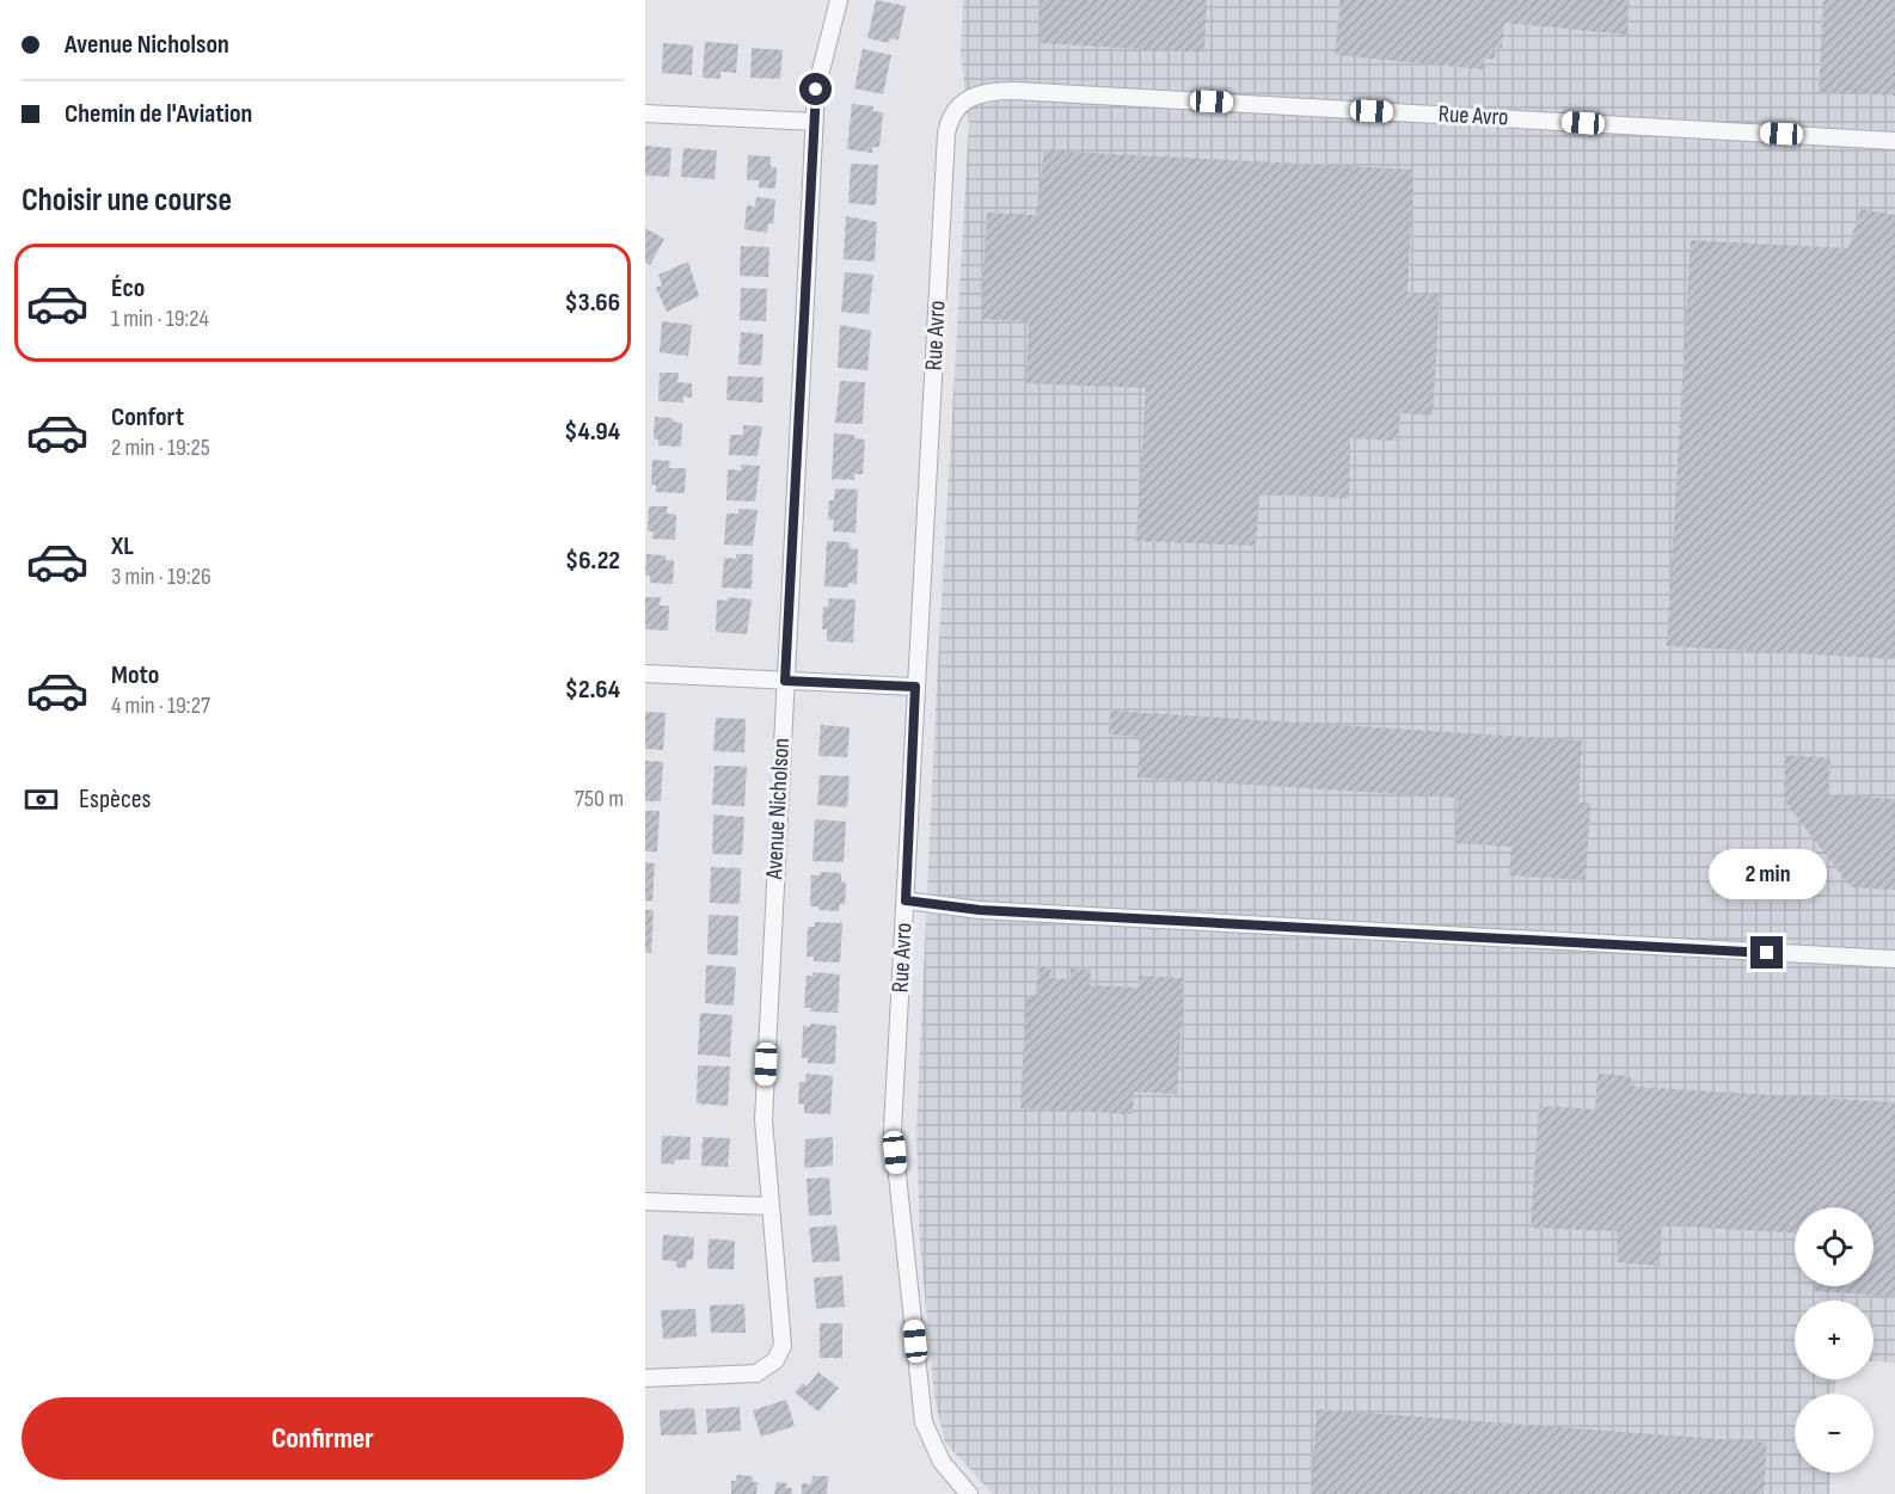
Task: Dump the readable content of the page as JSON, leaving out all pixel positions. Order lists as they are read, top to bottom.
{
  "streets": {
    "street": ["Rue Avro", "Avenue Nicholson"]
  },
  "page": {
    "banner": ["Avenue Nicholson", "Chemin de l'Aviation"],
    "heading": "Choisir une course",
    "list": [
      {
        "name": "Éco",
        "note": "1 min · 19:24",
        "value": "$3.66"
      },
      {
        "name": "Confort",
        "note": "2 min · 19:25",
        "value": "$4.94"
      },
      {
        "name": "XL",
        "note": "3 min · 19:26",
        "value": "$6.22"
      },
      {
        "name": "Moto",
        "note": "4 min · 19:27",
        "value": "$2.64"
      }
    ],
    "pay": ["Espèces", "750 m"],
    "bubble": "2 min",
    "map_buttons": ["+", "−"],
    "buttons": "Confirmer"
  }
}
